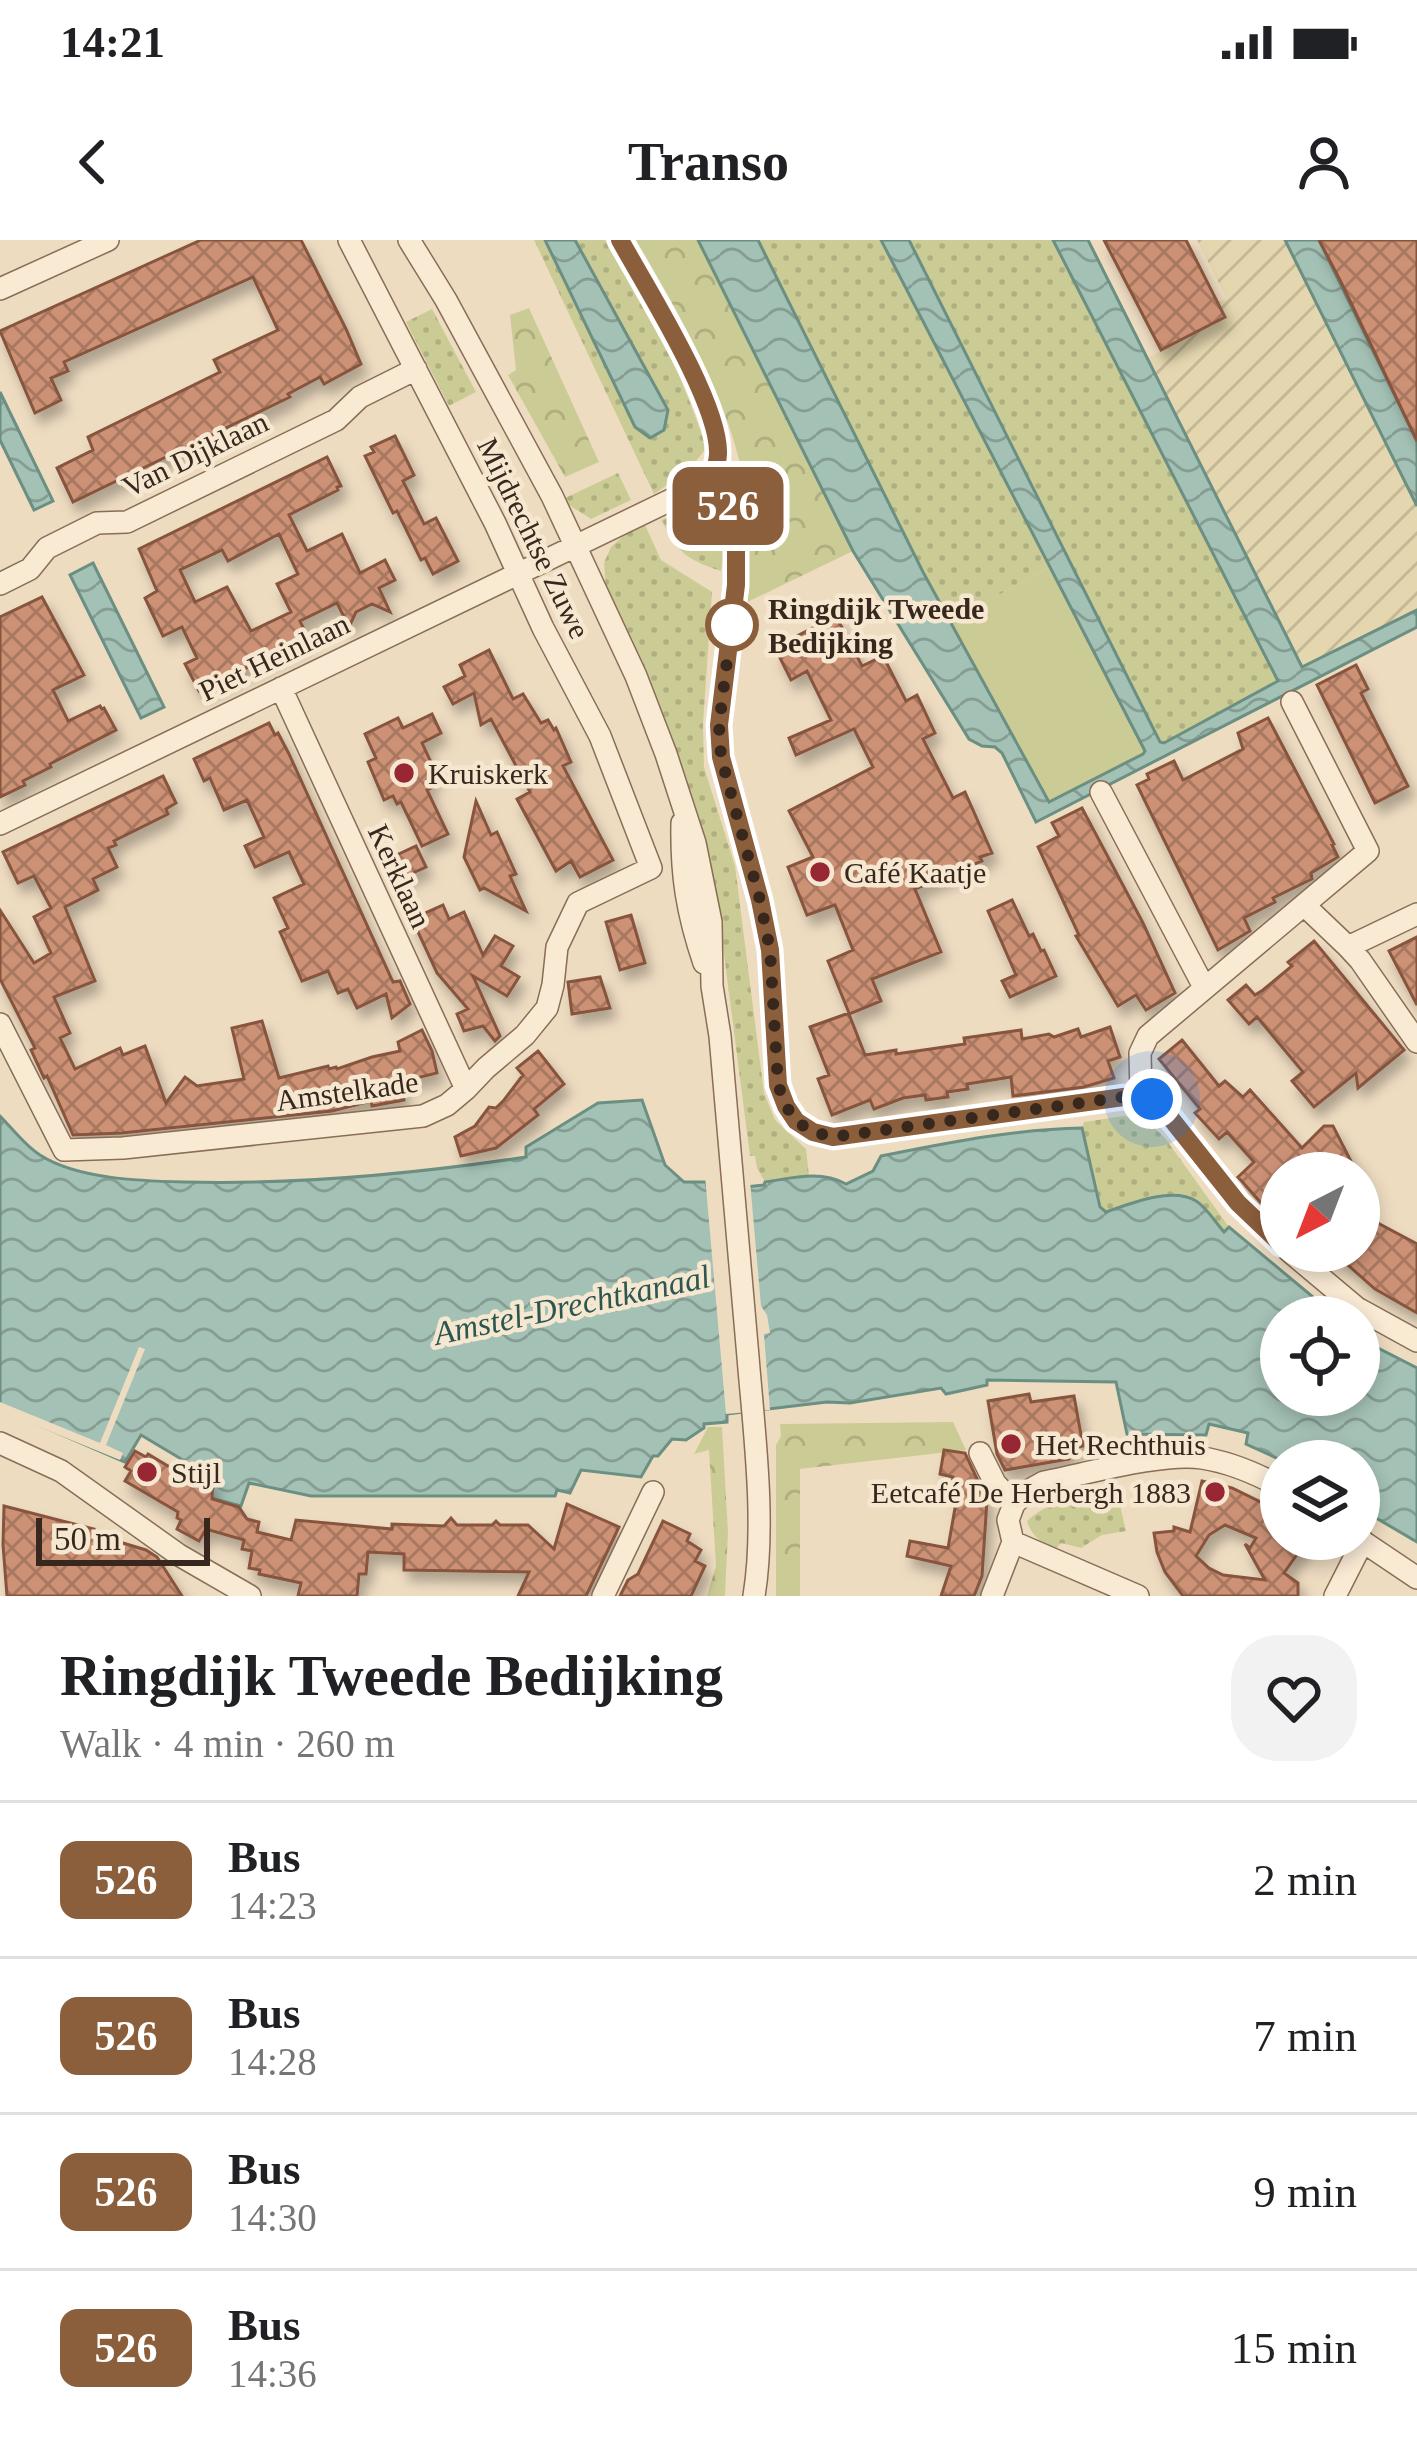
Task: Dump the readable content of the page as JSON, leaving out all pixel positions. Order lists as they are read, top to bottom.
{
  "streets": {
    "street": [
      "Van Dijklaan",
      "Mijdrechtse Zuwe",
      "Piet Heinlaan",
      "Kerklaan",
      "Amstelkade"
    ]
  },
  "crossings": [
    ["Van Dijklaan", "Mijdrechtse Zuwe"],
    ["Mijdrechtse Zuwe", "Piet Heinlaan"],
    ["Mijdrechtse Zuwe", "Amstelkade"],
    ["Piet Heinlaan", "Kerklaan"],
    ["Kerklaan", "Amstelkade"]
  ],
  "water": ["Amstel-Drechtkanaal"],
  "places": [
    "Ringdijk Tweede Bedijking",
    "Kruiskerk",
    "Café Kaatje",
    "Het Rechthuis",
    "Stijl",
    "Eetcafé De Herbergh 1883"
  ],
  "lines": ["bus line 526"],
  "scale_bar": "50 m",
  "north": "bottom left",
  "page": {
    "status": "14:21",
    "header": "Transo",
    "on_map": "526",
    "scale": "50 m",
    "heading": ["Ringdijk Tweede Bedijking", "Walk · 4 min · 260 m"],
    "list": [
      {
        "mark": "526",
        "name": "Bus",
        "note": "14:23",
        "value": "2 min"
      },
      {
        "mark": "526",
        "name": "Bus",
        "note": "14:28",
        "value": "7 min"
      },
      {
        "mark": "526",
        "name": "Bus",
        "note": "14:30",
        "value": "9 min"
      },
      {
        "mark": "526",
        "name": "Bus",
        "note": "14:36",
        "value": "15 min"
      }
    ]
  }
}
